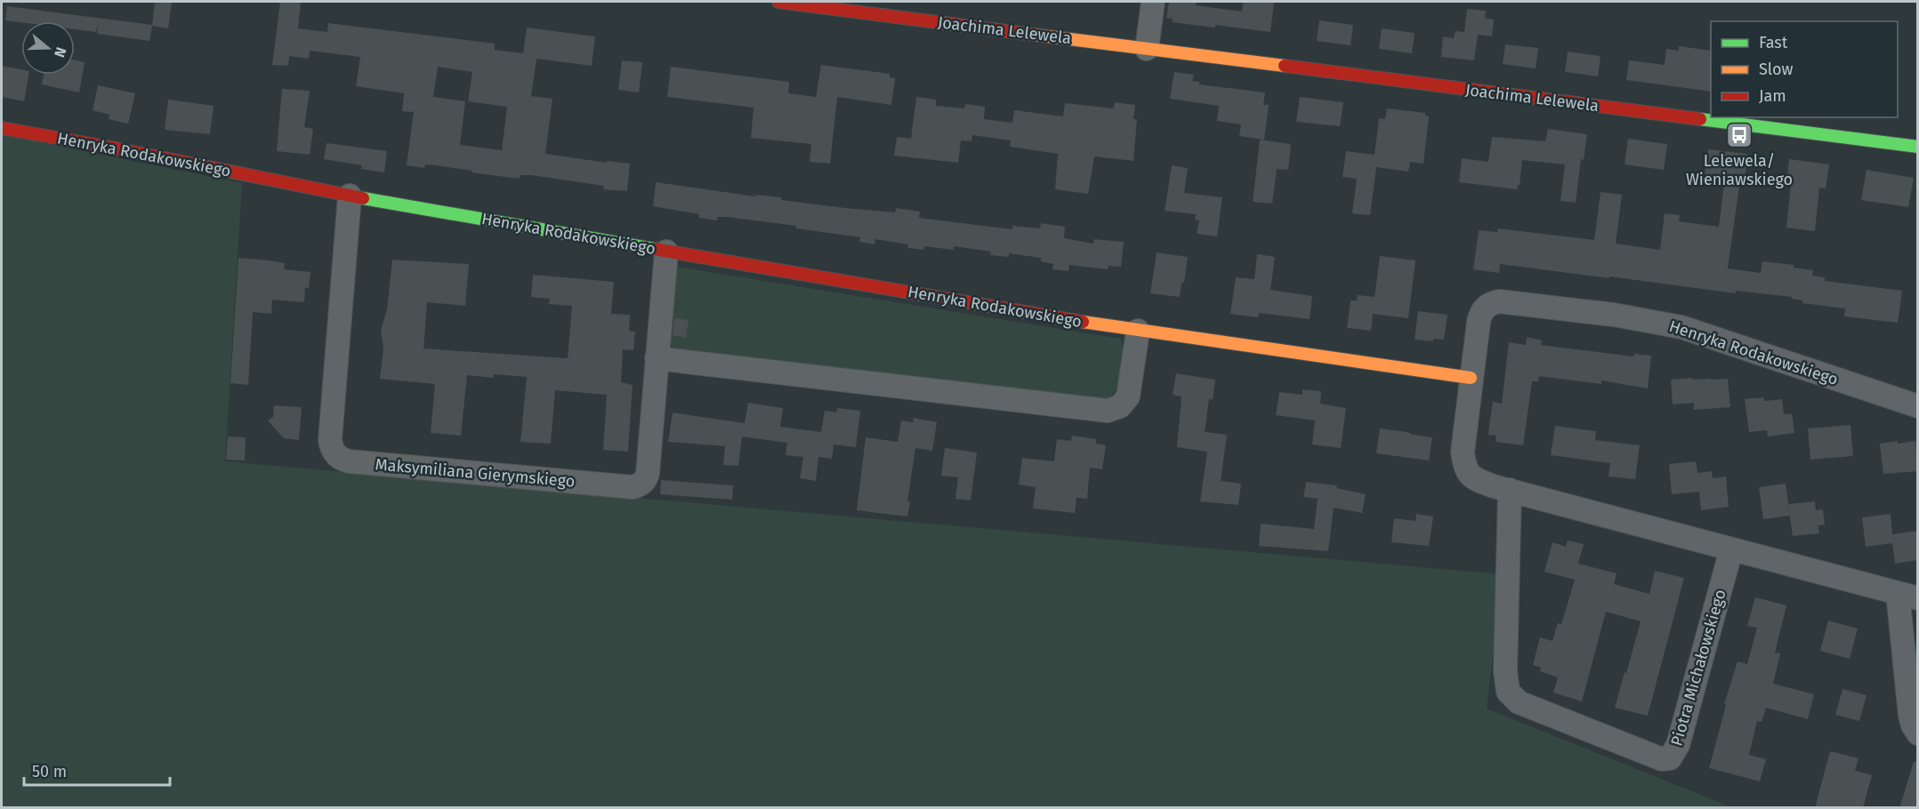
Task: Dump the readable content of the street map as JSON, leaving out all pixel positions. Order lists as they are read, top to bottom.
{
  "streets": {
    "street": [
      "Joachima Lelewela",
      "Henryka Rodakowskiego",
      "Maksymiliana Gierymskiego",
      "Piotra Michałowskiego"
    ]
  },
  "crossings": [
    ["Henryka Rodakowskiego", "Maksymiliana Gierymskiego"]
  ],
  "places": {
    "bus stop": ["Lelewela/ Wieniawskiego"]
  },
  "legend": ["Fast", "Slow", "Jam"],
  "scale_bar": "50 m",
  "north": "right"
}
